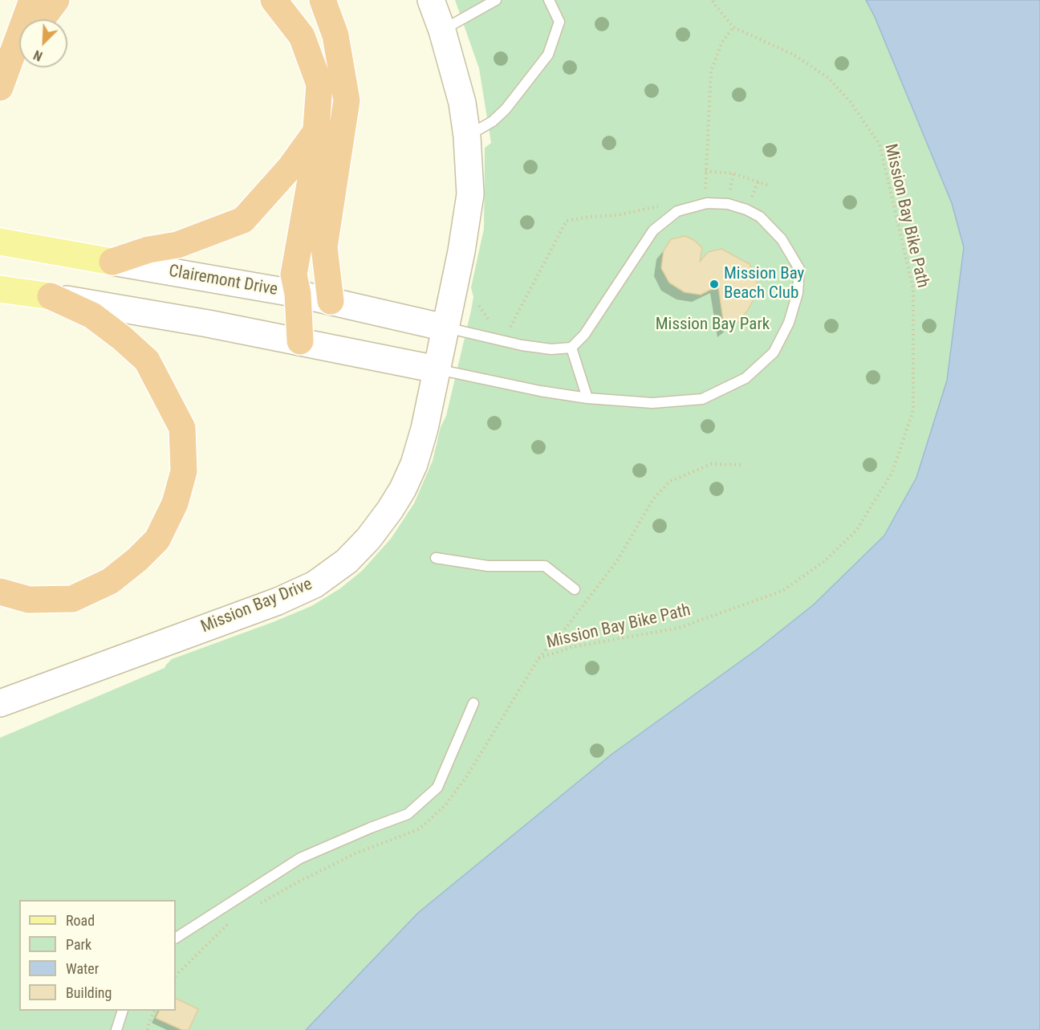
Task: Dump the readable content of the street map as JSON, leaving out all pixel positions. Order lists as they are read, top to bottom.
{
  "streets": {
    "main road": ["Clairemont Drive", "Mission Bay Drive"],
    "path": ["Mission Bay Bike Path"]
  },
  "crossings": [
    ["Clairemont Drive", "Mission Bay Drive"]
  ],
  "parks": ["Mission Bay Park"],
  "places": ["Mission Bay Beach Club"],
  "legend": [
    "Road",
    "Park",
    "Water",
    "Building"
  ],
  "north": "bottom left"
}
